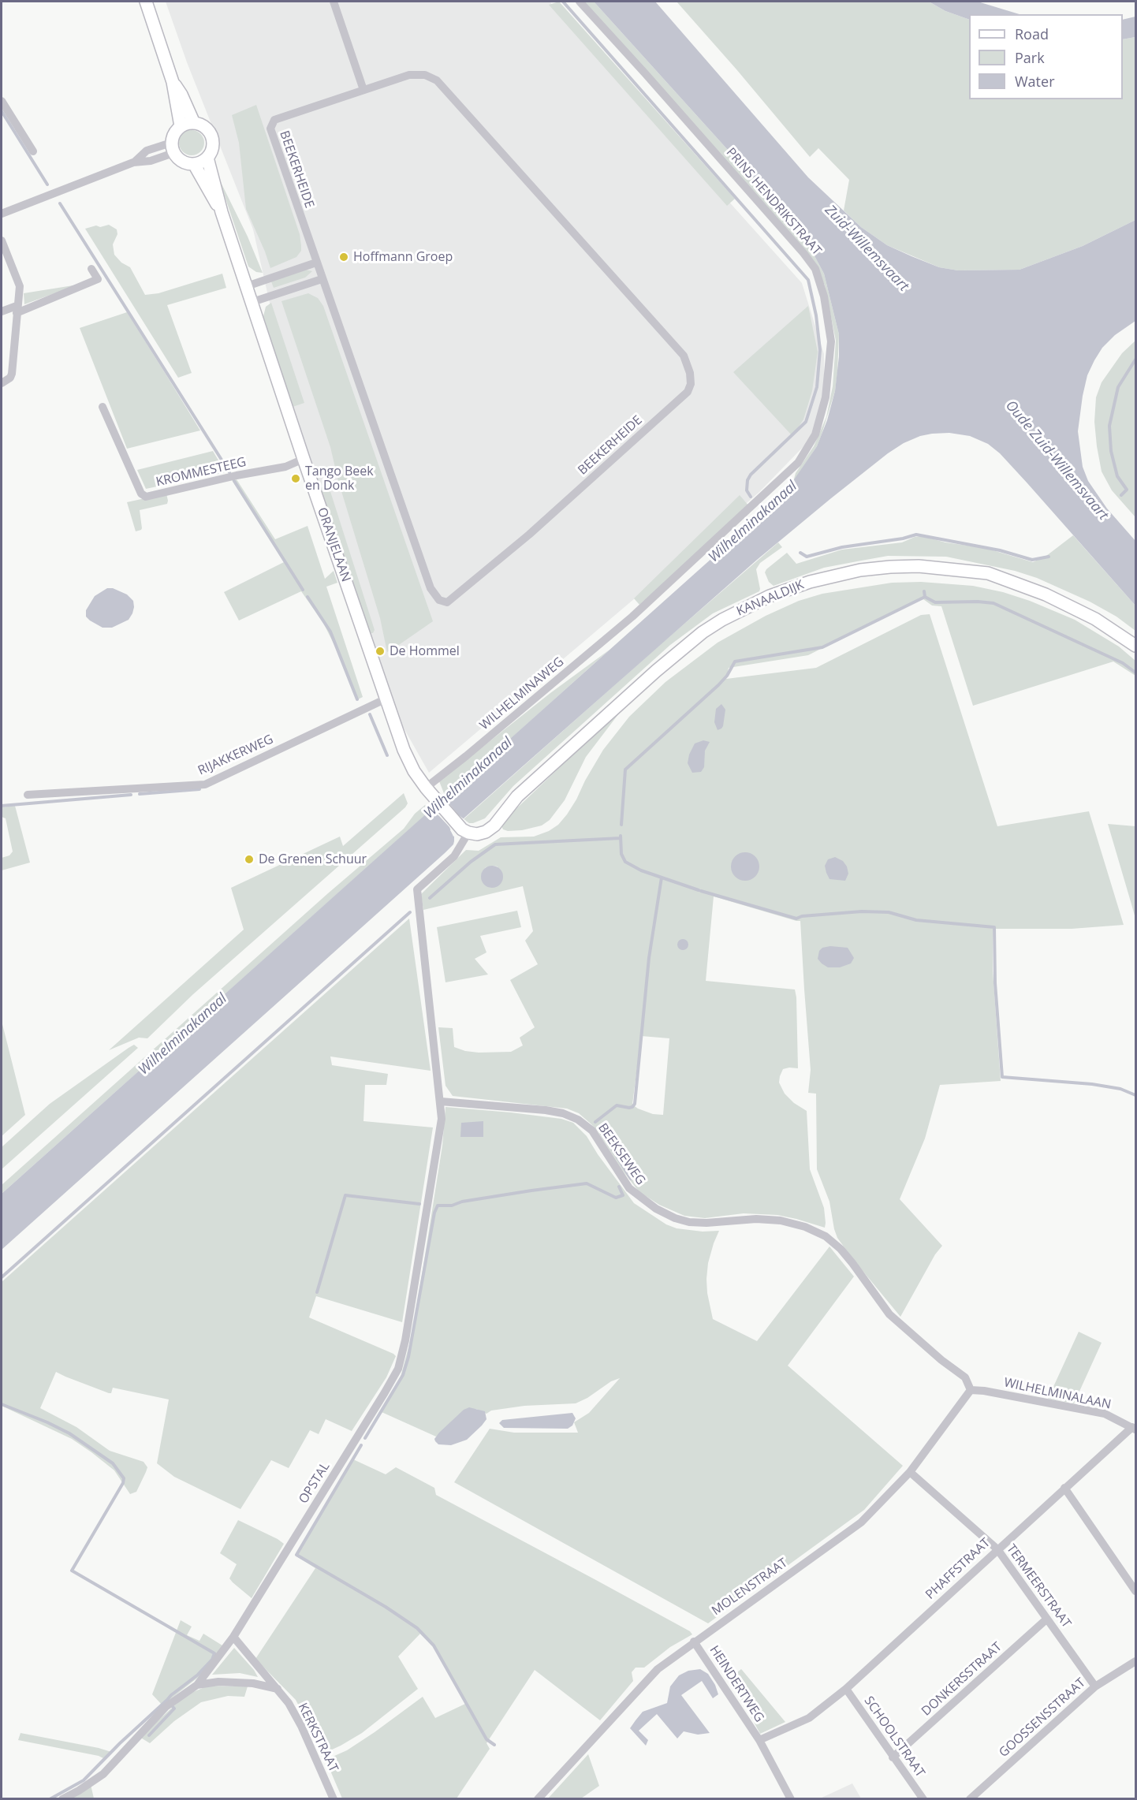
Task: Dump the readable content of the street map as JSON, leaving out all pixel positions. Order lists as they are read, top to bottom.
{
  "streets": {
    "main road": ["ORANJELAAN", "KANAALDIJK"],
    "street": [
      "BEEKERHEIDE",
      "PRINS HENDRIKSTRAAT",
      "KROMMESTEEG",
      "WILHELMINAWEG",
      "RIJAKKERWEG",
      "BEEKSEWEG",
      "WILHELMINALAAN",
      "OPSTAL",
      "PHAFFSTRAAT",
      "TERMEERSTRAAT",
      "MOLENSTRAAT",
      "DONKERSSTRAAT",
      "HEINDERTWEG",
      "GOOSSENSSTRAAT",
      "SCHOOLSTRAAT",
      "KERKSTRAAT"
    ]
  },
  "crossings": [
    ["PRINS HENDRIKSTRAAT", "WILHELMINAWEG"],
    ["KROMMESTEEG", "ORANJELAAN"],
    ["ORANJELAAN", "KANAALDIJK"],
    ["ORANJELAAN", "WILHELMINAWEG"],
    ["ORANJELAAN", "RIJAKKERWEG"],
    ["BEEKSEWEG", "WILHELMINALAAN"],
    ["BEEKSEWEG", "OPSTAL"],
    ["BEEKSEWEG", "MOLENSTRAAT"],
    ["WILHELMINALAAN", "PHAFFSTRAAT"],
    ["WILHELMINALAAN", "MOLENSTRAAT"],
    ["OPSTAL", "KERKSTRAAT"],
    ["PHAFFSTRAAT", "TERMEERSTRAAT"],
    ["PHAFFSTRAAT", "HEINDERTWEG"],
    ["PHAFFSTRAAT", "SCHOOLSTRAAT"],
    ["TERMEERSTRAAT", "MOLENSTRAAT"],
    ["TERMEERSTRAAT", "DONKERSSTRAAT"],
    ["TERMEERSTRAAT", "GOOSSENSSTRAAT"],
    ["MOLENSTRAAT", "HEINDERTWEG"],
    ["DONKERSSTRAAT", "SCHOOLSTRAAT"]
  ],
  "water": ["Zuid-Willemsvaart", "Oude Zuid-Willemsvaart", "Wilhelminakanaal"],
  "places": [
    "Hoffmann Groep",
    "Tango Beek en Donk",
    "De Hommel",
    "De Grenen Schuur"
  ],
  "legend": ["Road", "Park", "Water"]
}
